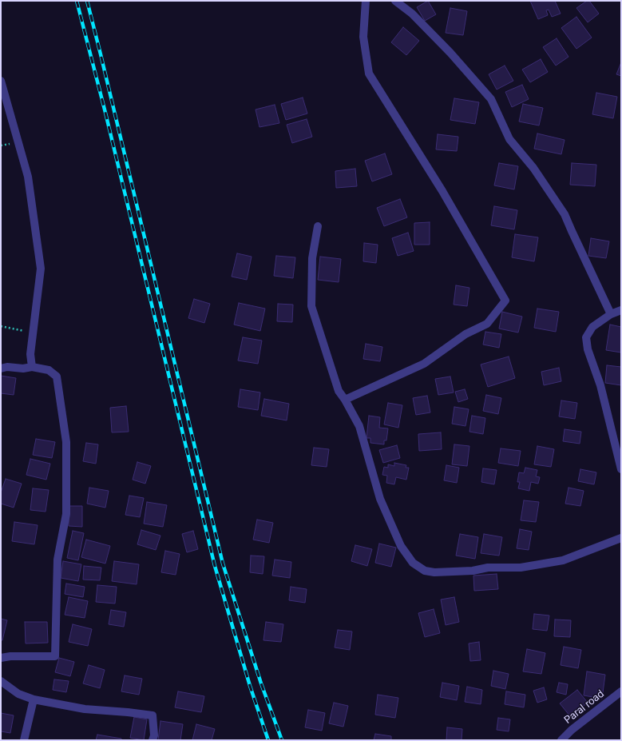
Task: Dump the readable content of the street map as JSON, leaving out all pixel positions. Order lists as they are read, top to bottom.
{
  "streets": {
    "street": ["Paral road"]
  }
}
